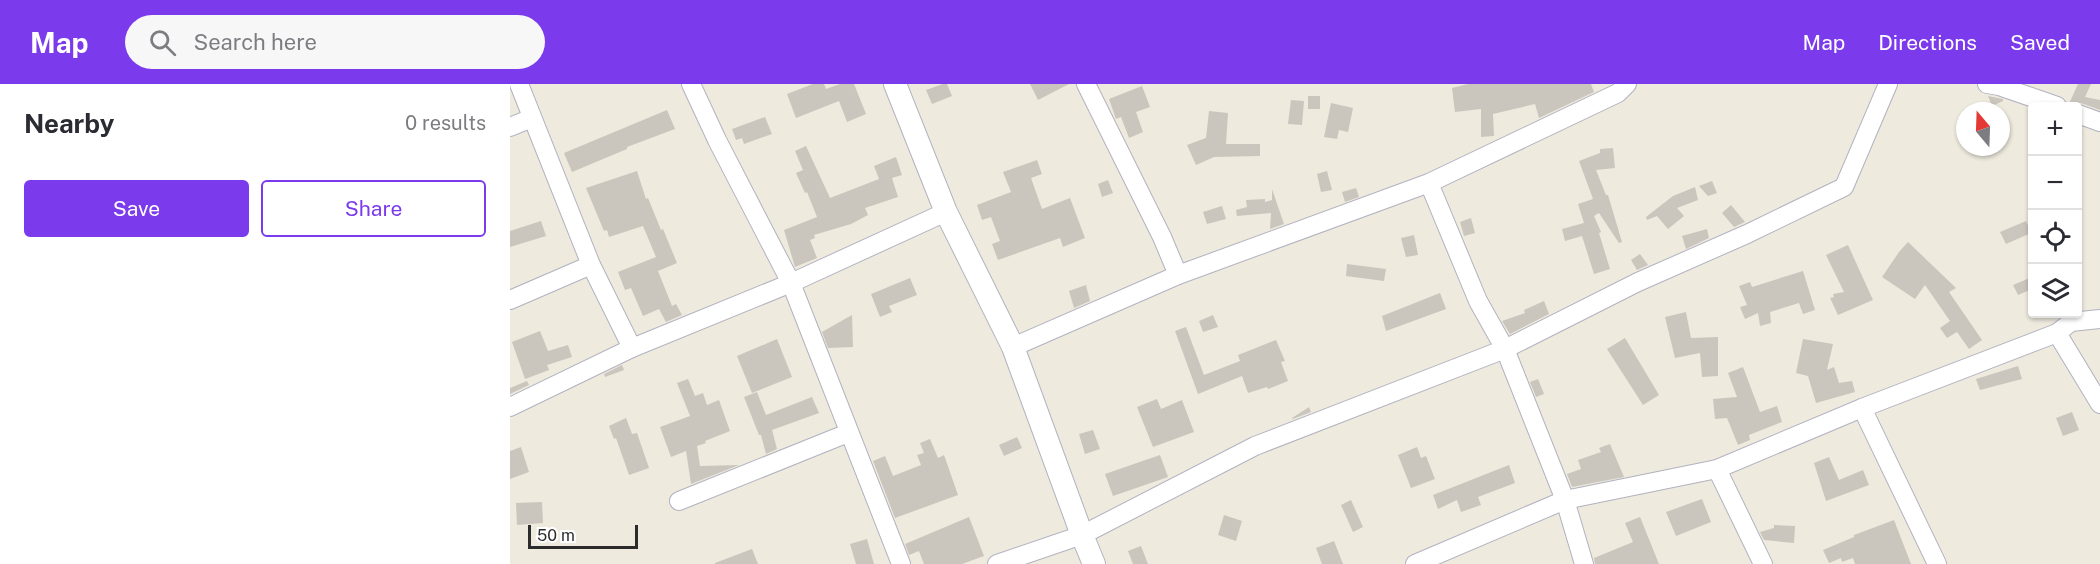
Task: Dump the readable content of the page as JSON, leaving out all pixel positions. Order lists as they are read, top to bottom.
{
  "scale_bar": "50 m",
  "north": "top",
  "page": {
    "header": "Map",
    "search": "Search here",
    "nav": ["Map", "Directions", "Saved"],
    "heading": ["Nearby", "0 results"],
    "map_buttons": ["+", "−"],
    "buttons": ["Save", "Share"],
    "scale": "50 m"
  }
}
